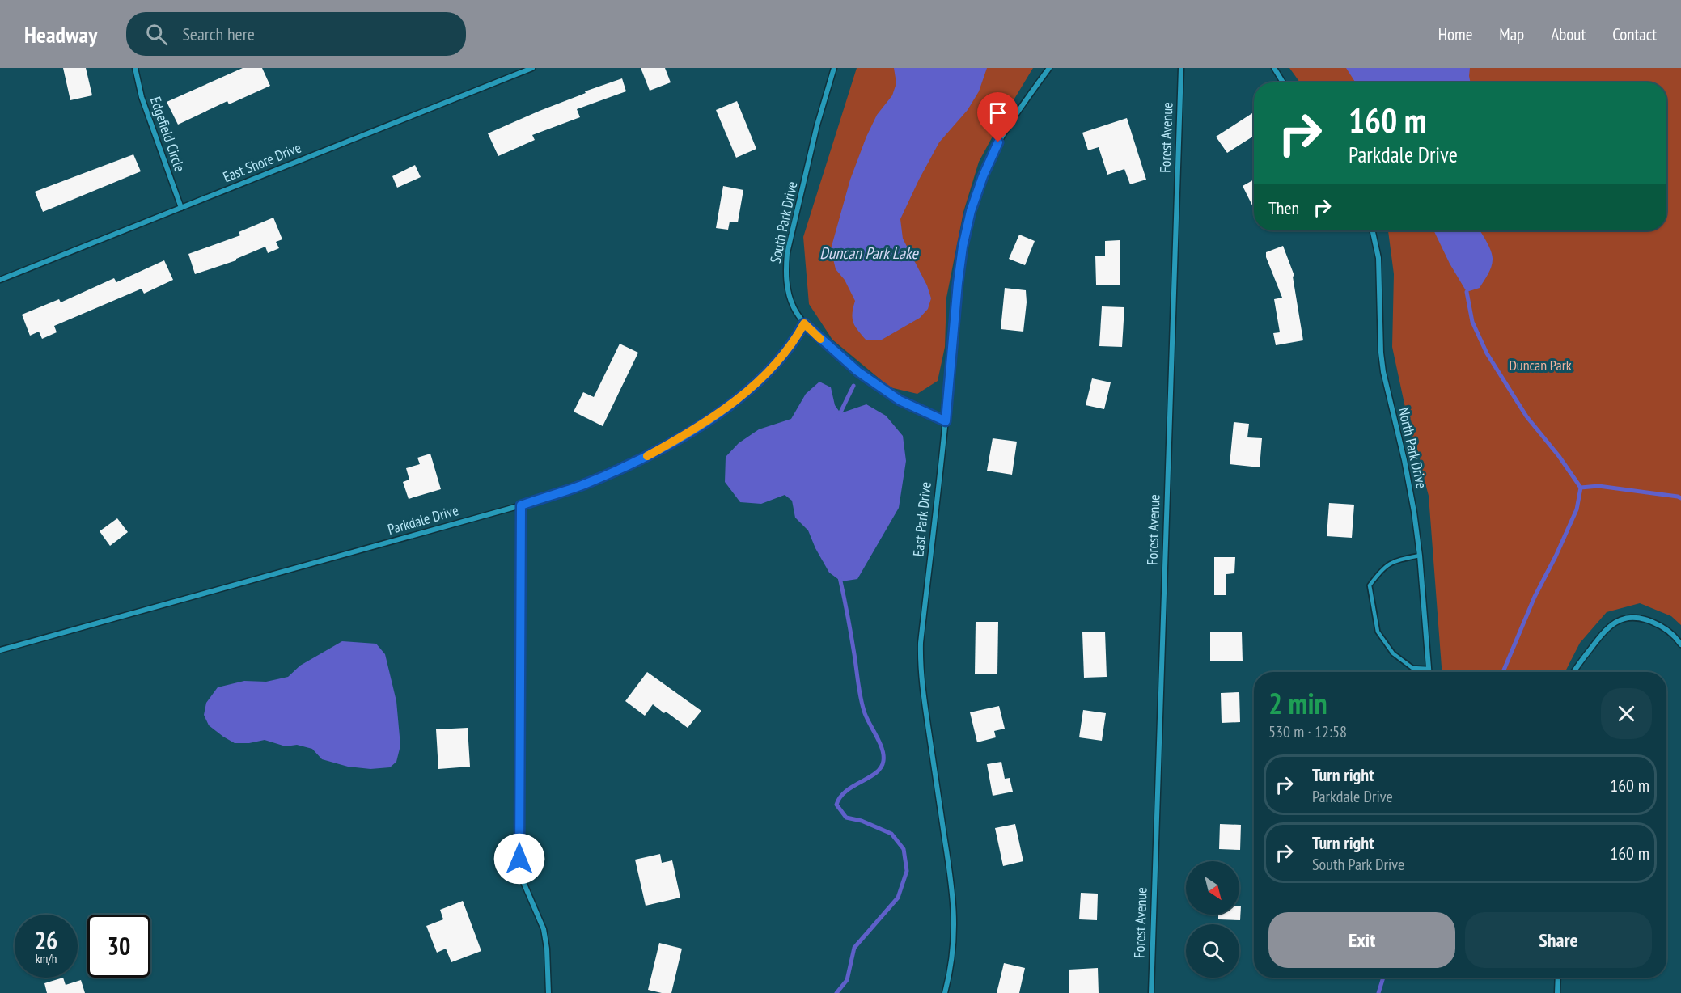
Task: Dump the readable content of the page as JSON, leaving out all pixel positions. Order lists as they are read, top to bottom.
{
  "streets": {
    "street": [
      "Edgefield Circle",
      "Forest Avenue",
      "East Shore Drive",
      "South Park Drive",
      "North Park Drive",
      "East Park Drive",
      "Parkdale Drive"
    ]
  },
  "crossings": [
    ["Edgefield Circle", "East Shore Drive"],
    ["South Park Drive", "East Park Drive"],
    ["South Park Drive", "Parkdale Drive"]
  ],
  "water": ["Duncan Park Lake"],
  "parks": ["Duncan Park"],
  "north": "bottom right",
  "page": {
    "header": "Headway",
    "search": "Search here",
    "nav": [
      "Home",
      "Map",
      "About",
      "Contact"
    ],
    "turn": ["160 m", "Parkdale Drive"],
    "then": "Then",
    "heading": ["2 min", "530 m · 12:58"],
    "list": [
      {
        "name": "Turn right",
        "note": "Parkdale Drive",
        "value": "160 m"
      },
      {
        "name": "Turn right",
        "note": "South Park Drive",
        "value": "160 m"
      }
    ],
    "buttons": ["Exit", "Share"],
    "speed": "26 km/h",
    "limit": "30"
  }
}
